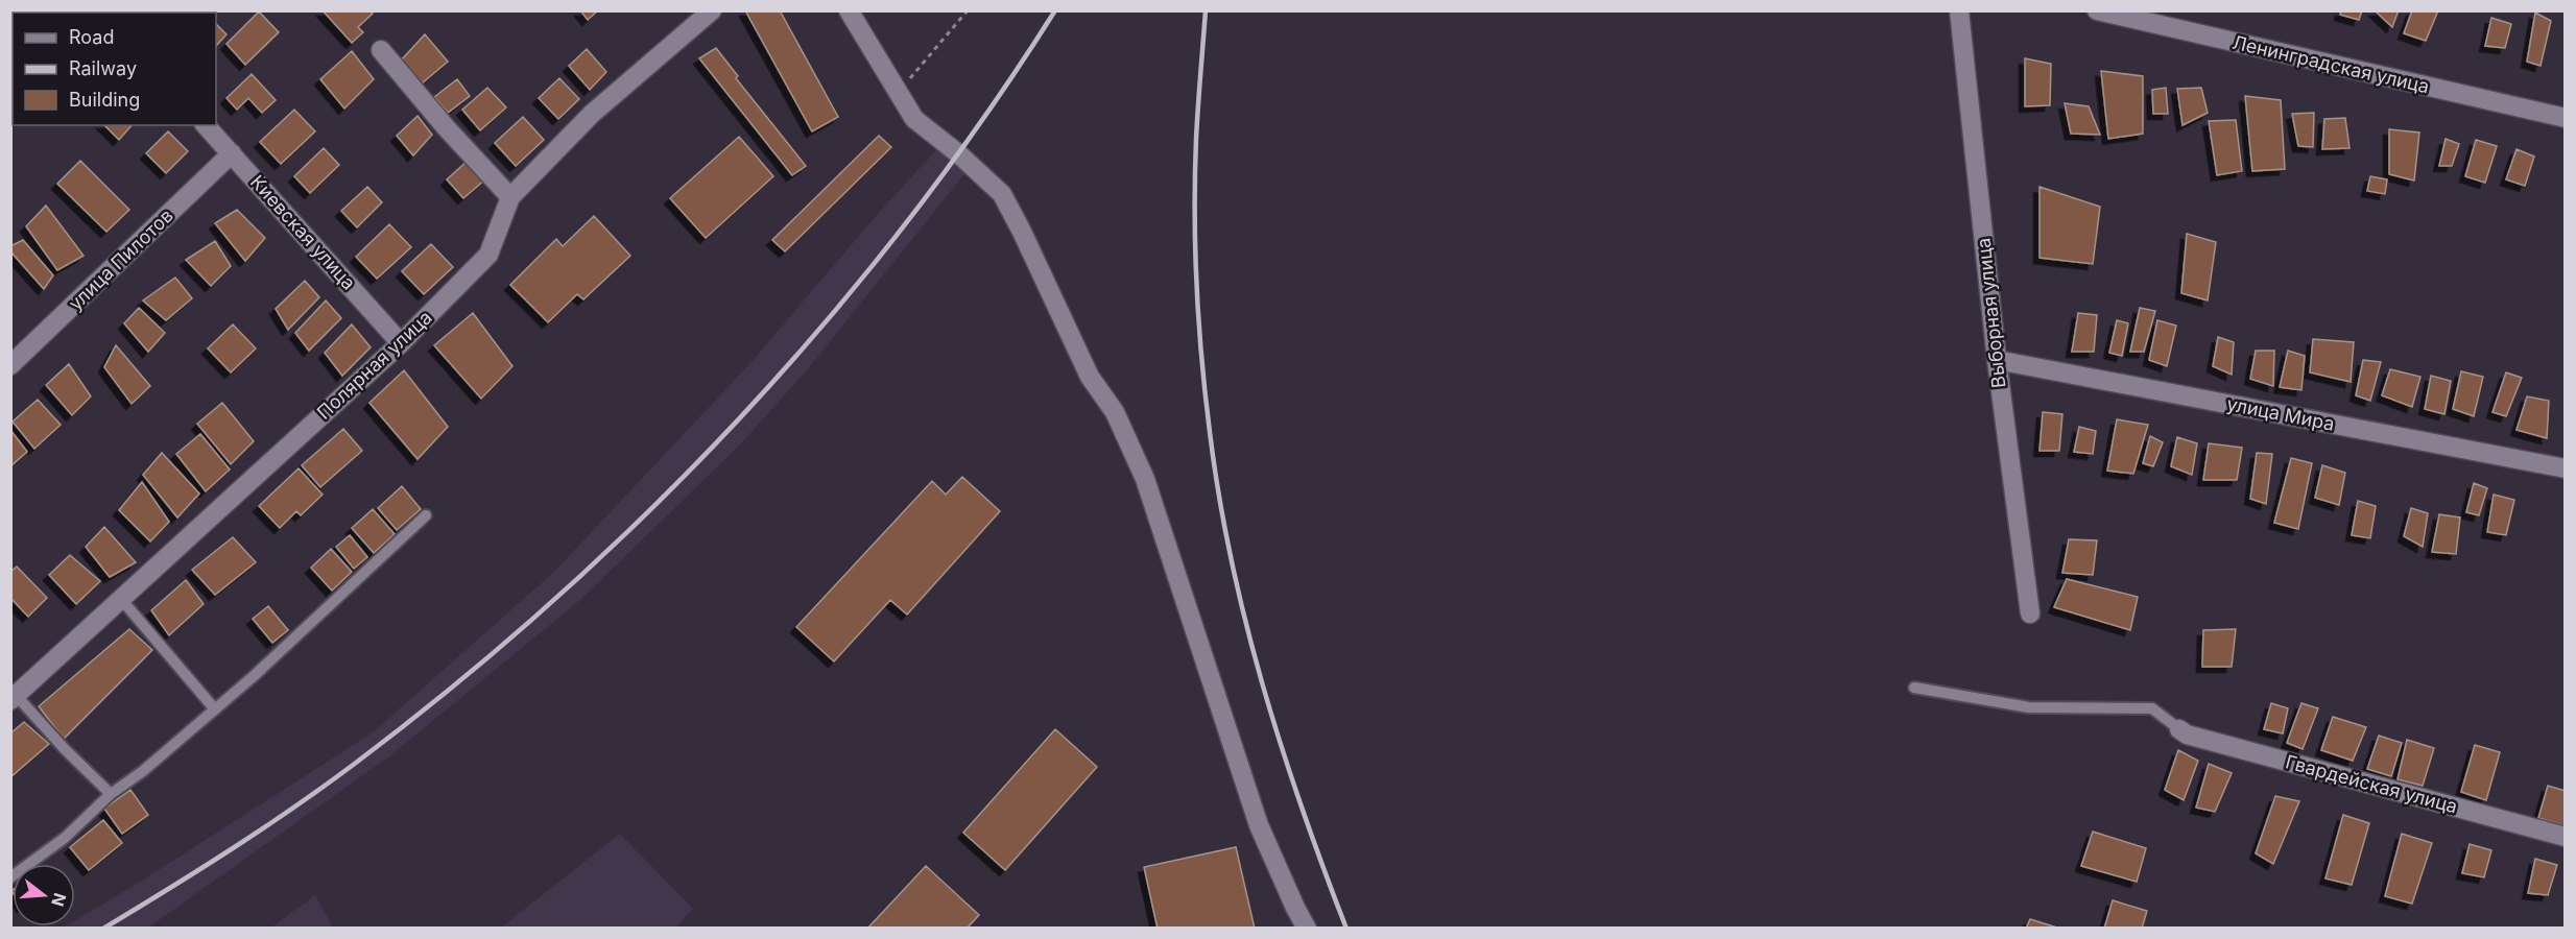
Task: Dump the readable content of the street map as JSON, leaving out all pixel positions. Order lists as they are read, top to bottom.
{
  "streets": {
    "street": [
      "Ленинградская улица",
      "Киевская улица",
      "улица Пилотов",
      "Выборная улица",
      "Полярная улица",
      "улица Мира",
      "Гвардейская улица"
    ]
  },
  "crossings": [
    ["Киевская улица", "улица Пилотов"],
    ["Киевская улица", "Полярная улица"],
    ["Выборная улица", "улица Мира"]
  ],
  "legend": ["Road", "Railway", "Building"],
  "north": "right"
}
